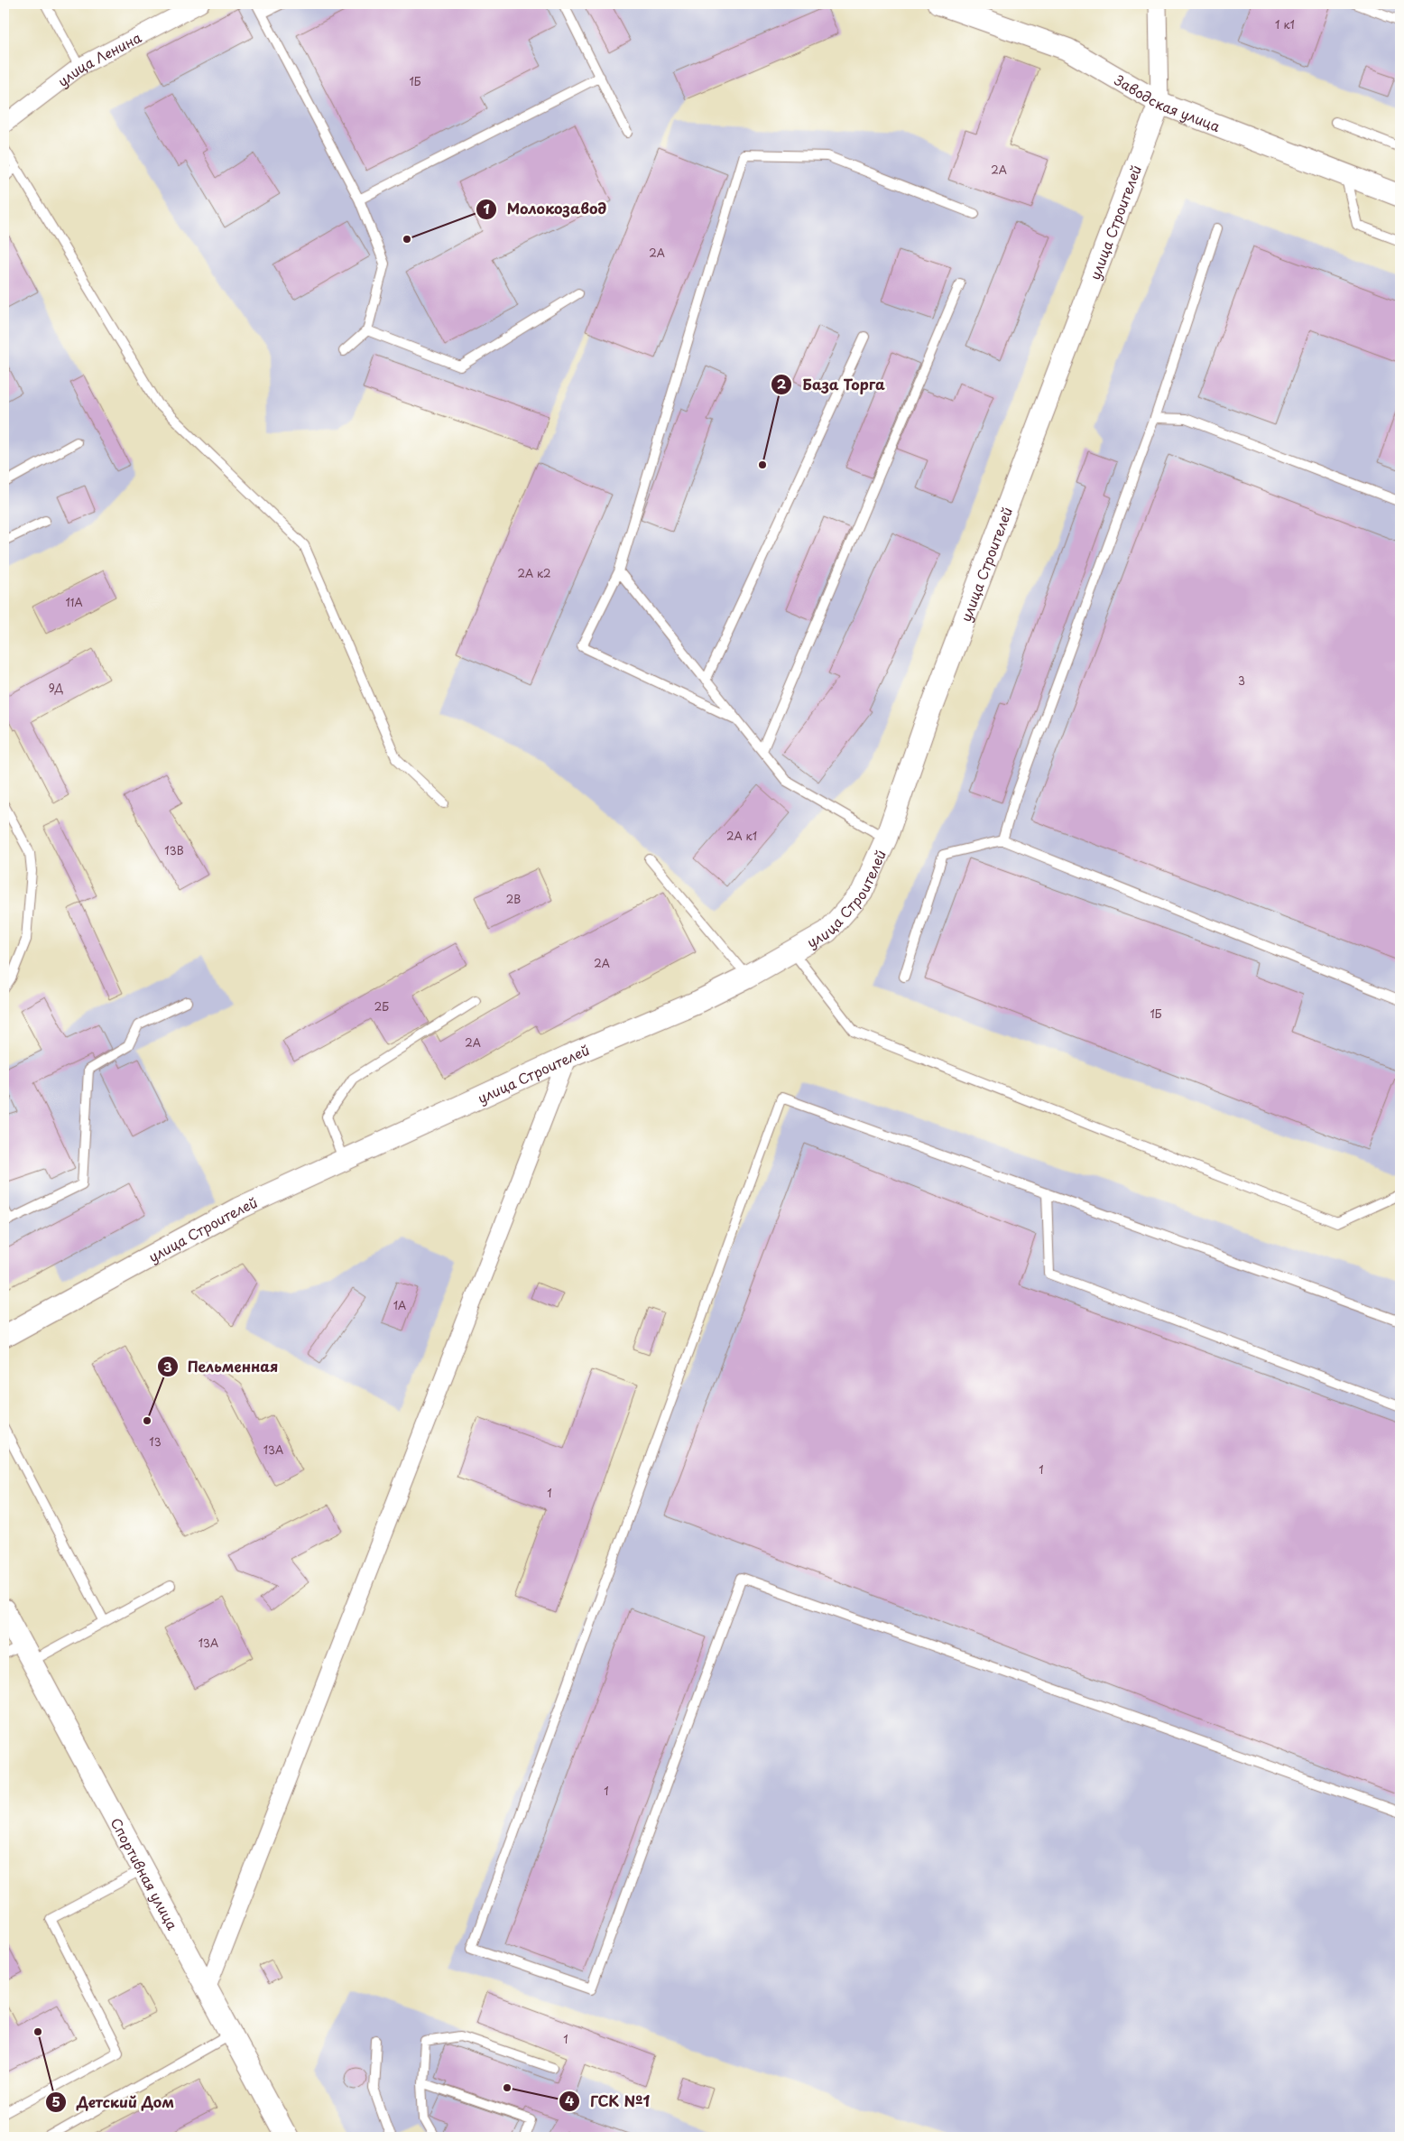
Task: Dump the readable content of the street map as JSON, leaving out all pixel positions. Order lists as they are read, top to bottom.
{
  "streets": {
    "street": [
      "улица Ленина",
      "Заводская улица",
      "улица Строителей",
      "Спортивная улица"
    ]
  },
  "crossings": [
    ["Заводская улица", "улица Строителей"]
  ],
  "places": [
    "Молокозавод",
    "База Торга",
    "Пельменная",
    "Детский Дом",
    "ГСК №1"
  ],
  "house_numbers": [
    "1 к1",
    "1Б",
    "2А",
    "2А",
    "2А к2",
    "11А",
    "3",
    "9Д",
    "2А к1",
    "13В",
    "2В",
    "2А",
    "2Б",
    "1Б",
    "2А",
    "1А",
    "13",
    "13А",
    "1",
    "1",
    "13А",
    "1",
    "1"
  ]
}
